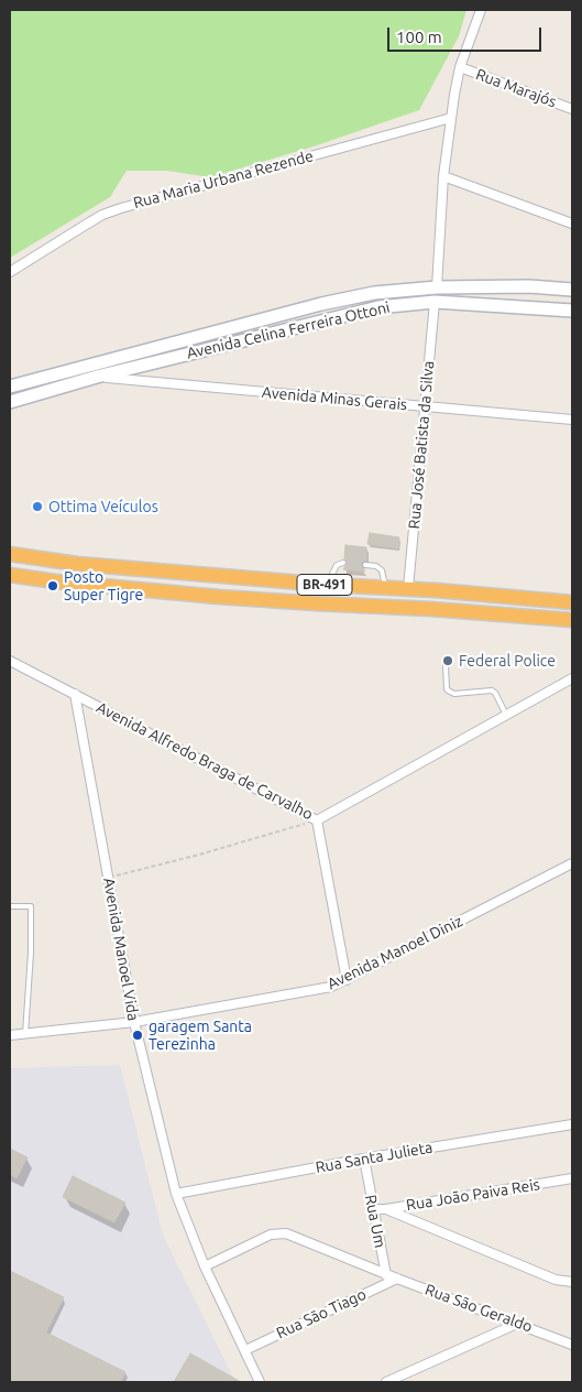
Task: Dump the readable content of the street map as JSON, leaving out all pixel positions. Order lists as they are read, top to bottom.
{
  "streets": {
    "highway": ["BR-491"],
    "main road": ["Avenida Celina Ferreira Ottoni"],
    "street": [
      "Rua Marajós",
      "Rua Maria Urbana Rezende",
      "Avenida Minas Gerais",
      "Rua José Batista da Silva",
      "Avenida Alfredo Braga de Carvalho",
      "Avenida Manoel Vida",
      "Avenida Manoel Diniz",
      "Rua Santa Julieta",
      "Rua João Paiva Reis",
      "Rua Um",
      "Rua São Geraldo",
      "Rua São Tiago"
    ]
  },
  "crossings": [
    ["Avenida Celina Ferreira Ottoni", "Avenida Minas Gerais"],
    ["Avenida Celina Ferreira Ottoni", "Rua José Batista da Silva"],
    ["Avenida Minas Gerais", "Rua José Batista da Silva"],
    ["Rua José Batista da Silva", "BR-491"],
    ["Avenida Alfredo Braga de Carvalho", "Avenida Manoel Vida"],
    ["Avenida Manoel Vida", "Avenida Manoel Diniz"],
    ["Avenida Manoel Vida", "Rua Santa Julieta"],
    ["Avenida Manoel Vida", "Rua São Geraldo"],
    ["Avenida Manoel Vida", "Rua São Tiago"],
    ["Rua Santa Julieta", "Rua Um"],
    ["Rua João Paiva Reis", "Rua Um"],
    ["Rua Um", "Rua São Geraldo"],
    ["Rua Um", "Rua São Tiago"],
    ["Rua São Geraldo", "Rua São Tiago"]
  ],
  "places": [
    "Ottima Veículos",
    "Posto Super Tigre",
    "Federal Police",
    "garagem Santa Terezinha"
  ],
  "scale_bar": "100 m"
}
